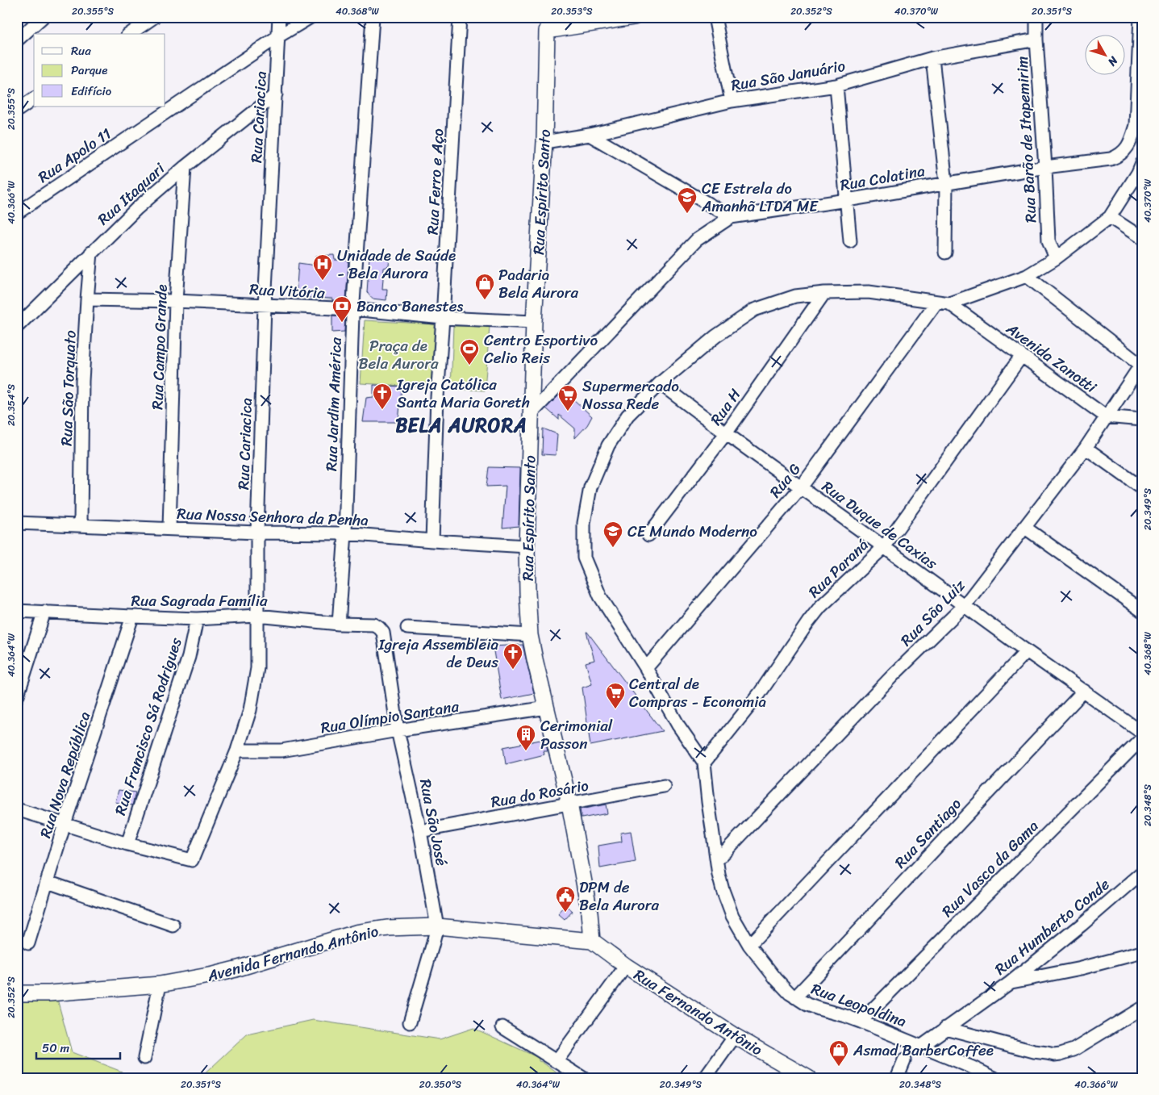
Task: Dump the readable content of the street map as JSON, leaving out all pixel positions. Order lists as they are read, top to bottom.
{
  "streets": {
    "street": [
      "Rua São Januário",
      "Rua Cariacica",
      "Rua Barão de Itapemirim",
      "Rua Apolo 11",
      "Rua Colatina",
      "Rua Ferro e Aço",
      "Rua Espírito Santo",
      "Rua Itaquari",
      "Rua Vitória",
      "Rua Campo Grande",
      "Avenida Zanotti",
      "Rua São Torquato",
      "Rua Jardim América",
      "Rua H",
      "Rua G",
      "Rua Nossa Senhora da Penha",
      "Rua Duque de Caxias",
      "Rua Paraná",
      "Rua Sagrada Família",
      "Rua São Luiz",
      "Rua Olímpio Santana",
      "Rua Francisco Sá Rodrigues",
      "Rua Nova República",
      "Rua do Rosário",
      "Rua São José",
      "Rua Santiago",
      "Rua Vasco da Gama",
      "Rua Humberto Conde",
      "Avenida Fernando Antônio",
      "Rua Leopoldina",
      "Rua Fernando Antônio"
    ]
  },
  "crossings": [
    ["Rua São Januário", "Rua Barão de Itapemirim"],
    ["Rua São Januário", "Rua Espírito Santo"],
    ["Rua Cariacica", "Rua Apolo 11"],
    ["Rua Cariacica", "Rua Itaquari"],
    ["Rua Cariacica", "Rua Vitória"],
    ["Rua Cariacica", "Rua Nossa Senhora da Penha"],
    ["Rua Cariacica", "Rua Sagrada Família"],
    ["Rua Cariacica", "Rua Olímpio Santana"],
    ["Rua Cariacica", "Rua Francisco Sá Rodrigues"],
    ["Rua Barão de Itapemirim", "Rua Colatina"],
    ["Rua Colatina", "Rua Espírito Santo"],
    ["Rua Ferro e Aço", "Rua Vitória"],
    ["Rua Ferro e Aço", "Rua Nossa Senhora da Penha"],
    ["Rua Espírito Santo", "Rua Vitória"],
    ["Rua Espírito Santo", "Rua Nossa Senhora da Penha"],
    ["Rua Espírito Santo", "Rua Olímpio Santana"],
    ["Rua Espírito Santo", "Rua do Rosário"],
    ["Rua Espírito Santo", "Avenida Fernando Antônio"],
    ["Rua Espírito Santo", "Rua Fernando Antônio"],
    ["Rua Itaquari", "Rua Campo Grande"],
    ["Rua Itaquari", "Rua São Torquato"],
    ["Rua Vitória", "Rua Campo Grande"],
    ["Rua Vitória", "Rua São Torquato"],
    ["Rua Vitória", "Rua Jardim América"],
    ["Rua Campo Grande", "Rua Nossa Senhora da Penha"],
    ["Avenida Zanotti", "Rua Paraná"],
    ["Avenida Zanotti", "Rua São Luiz"],
    ["Rua São Torquato", "Rua Nossa Senhora da Penha"],
    ["Rua Jardim América", "Rua Nossa Senhora da Penha"],
    ["Rua Jardim América", "Rua Sagrada Família"],
    ["Rua H", "Rua Duque de Caxias"],
    ["Rua G", "Rua Duque de Caxias"],
    ["Rua Duque de Caxias", "Rua Paraná"],
    ["Rua Duque de Caxias", "Rua São Luiz"],
    ["Rua Duque de Caxias", "Rua Santiago"],
    ["Rua Paraná", "Rua Leopoldina"],
    ["Rua Sagrada Família", "Rua Francisco Sá Rodrigues"],
    ["Rua Sagrada Família", "Rua Nova República"],
    ["Rua Sagrada Família", "Rua São José"],
    ["Rua São Luiz", "Rua Leopoldina"],
    ["Rua Olímpio Santana", "Rua São José"],
    ["Rua do Rosário", "Rua São José"],
    ["Rua São José", "Avenida Fernando Antônio"],
    ["Rua Santiago", "Rua Leopoldina"],
    ["Rua Vasco da Gama", "Rua Leopoldina"],
    ["Rua Humberto Conde", "Rua Leopoldina"],
    ["Avenida Fernando Antônio", "Rua Fernando Antônio"]
  ],
  "districts": ["BELA AURORA"],
  "parks": ["Praça de Bela Aurora"],
  "places": {
    "school or university": ["CE Estrela do Amanhã LTDA ME", "CE Mundo Moderno"],
    "hospital": ["Unidade de Saúde - Bela Aurora"],
    "shop": ["Padaria Bela Aurora", "Asmad BarberCoffee"],
    "bank": ["Banco Banestes"],
    "sports": ["Centro Esportivo Celio Reis"],
    "church": ["Igreja Católica Santa Maria Goreth", "Igreja Assembleia de Deus"],
    "supermarket": ["Supermercado Nossa Rede", "Central de Compras - Economia"],
    "building": ["Cerimonial Passon"],
    "public building": ["DPM de Bela Aurora"]
  },
  "legend": ["Rua", "Parque", "Edifício"],
  "scale_bar": "50 m",
  "north": "bottom right",
  "coordinates": [
    "20.355°S",
    "40.368°W",
    "20.353°S",
    "20.352°S",
    "40.370°W",
    "20.351°S",
    "40.366°W",
    "20.354°S",
    "20.349°S",
    "40.364°W",
    "20.348°S",
    "20.350°S"
  ]
}
